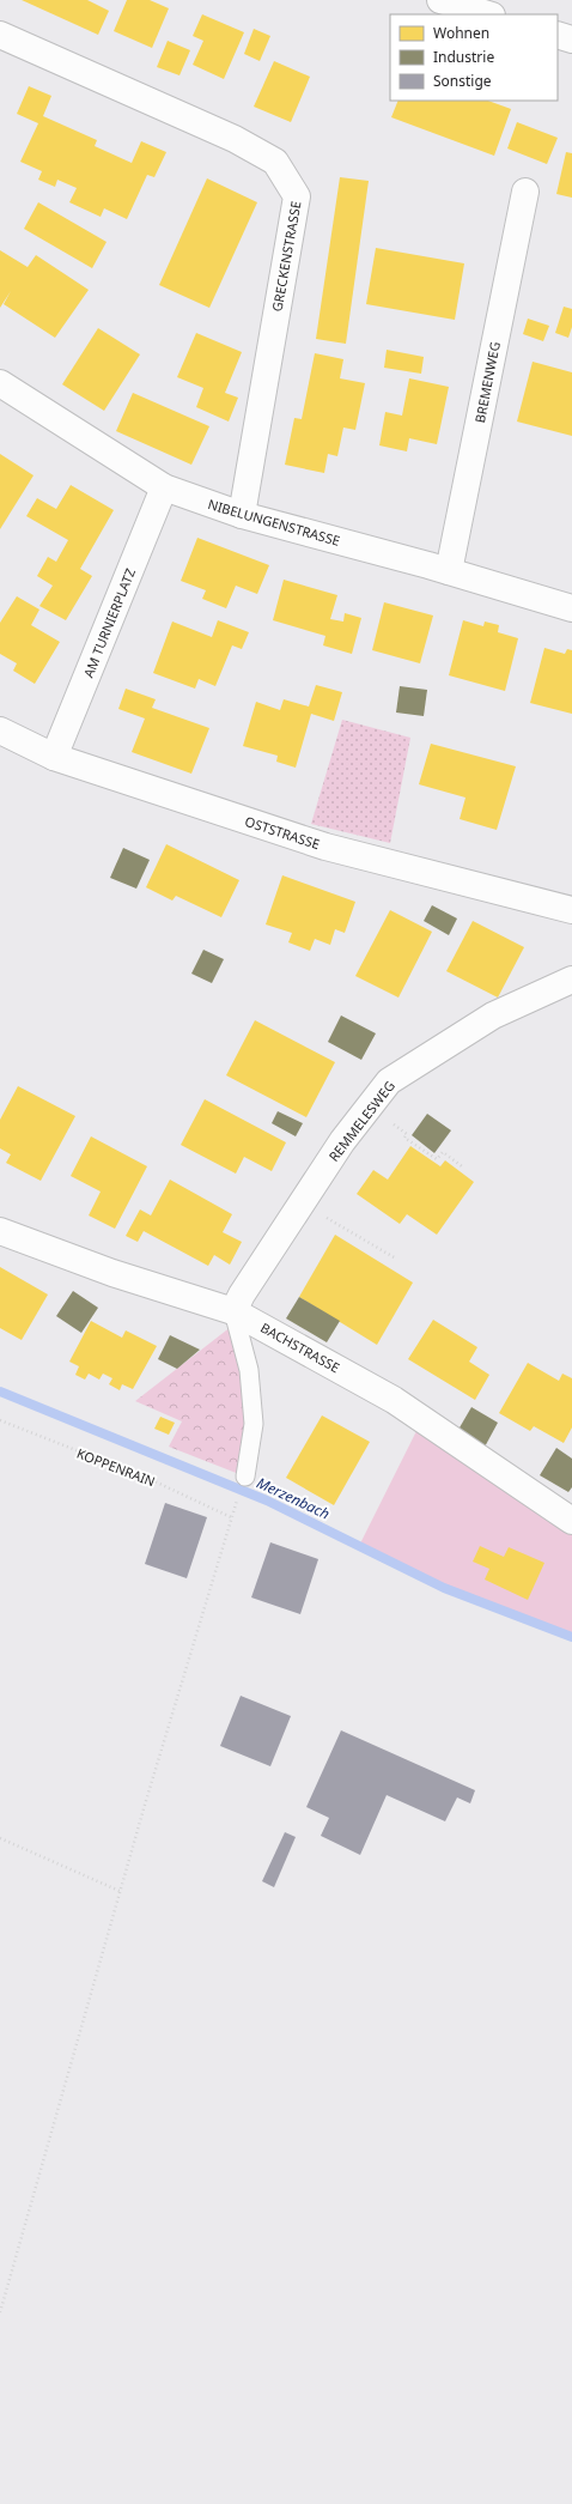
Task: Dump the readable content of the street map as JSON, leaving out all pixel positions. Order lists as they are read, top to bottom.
{
  "streets": {
    "street": [
      "GRECKENSTRASSE",
      "BREMENWEG",
      "NIBELUNGENSTRASSE",
      "AM TURNIERPLATZ",
      "OSTSTRASSE",
      "REMMELESWEG",
      "BACHSTRASSE"
    ],
    "path": ["KOPPENRAIN"]
  },
  "crossings": [
    ["GRECKENSTRASSE", "NIBELUNGENSTRASSE"],
    ["BREMENWEG", "NIBELUNGENSTRASSE"],
    ["NIBELUNGENSTRASSE", "AM TURNIERPLATZ"],
    ["AM TURNIERPLATZ", "OSTSTRASSE"],
    ["REMMELESWEG", "BACHSTRASSE"]
  ],
  "water": ["Merzenbach"],
  "legend": ["Wohnen", "Industrie", "Sonstige"]
}
